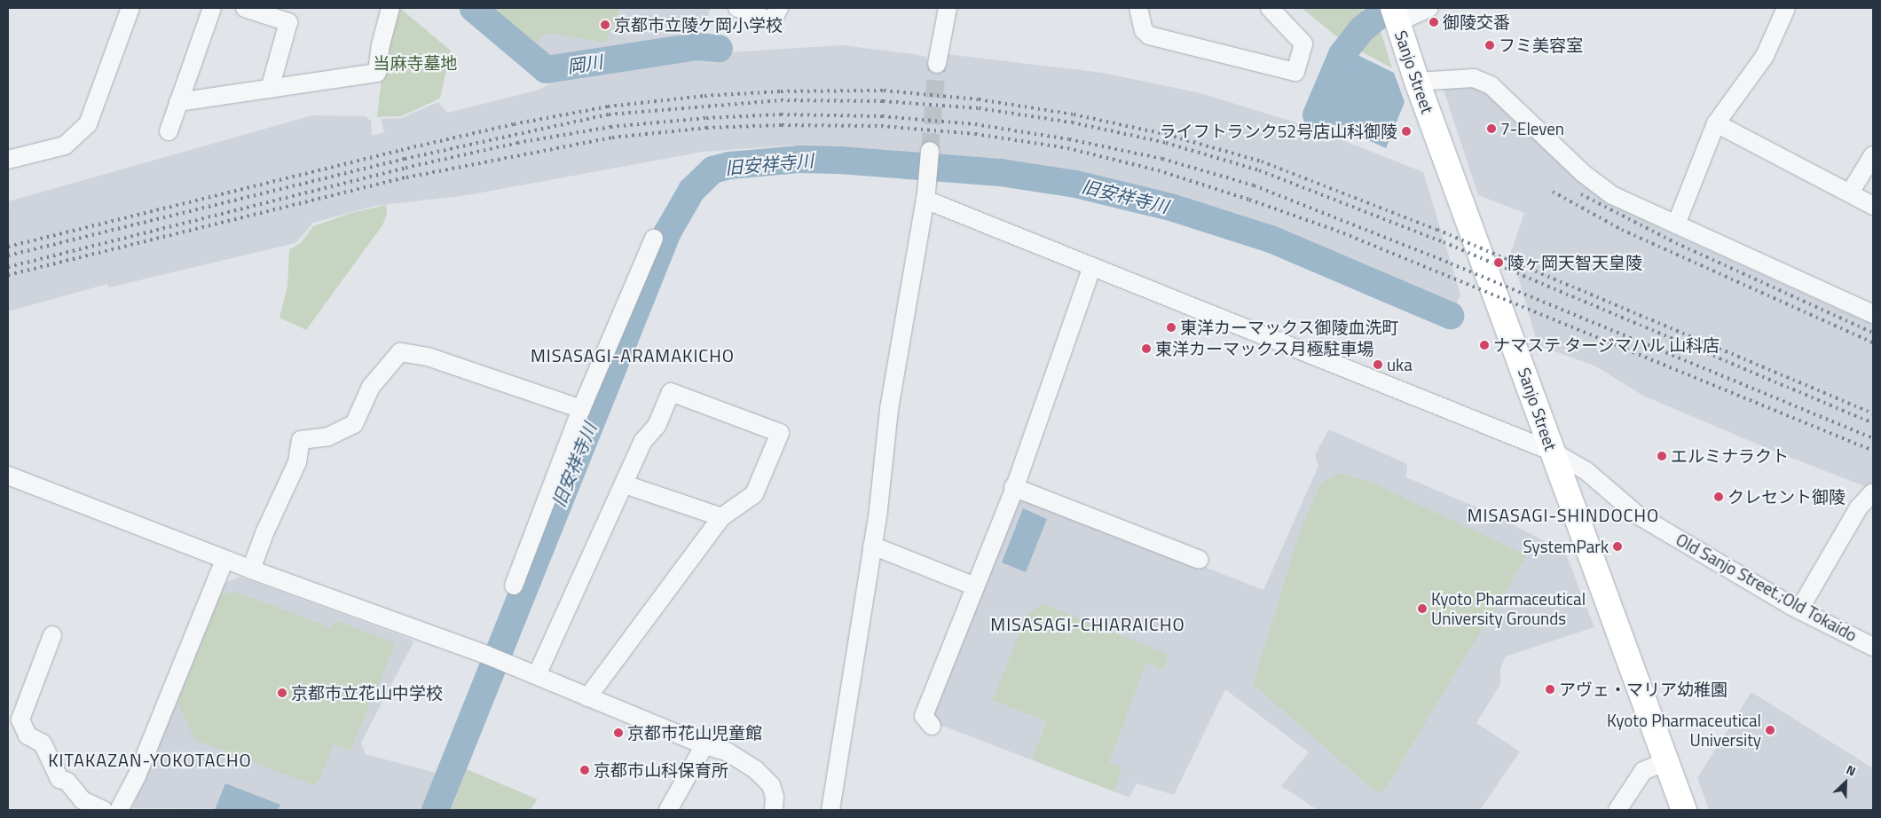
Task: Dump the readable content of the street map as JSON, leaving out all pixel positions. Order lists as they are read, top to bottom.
{
  "streets": {
    "main road": ["Sanjo Street"],
    "street": ["Old Sanjo Street.;Old Tokaido"]
  },
  "crossings": [
    ["Sanjo Street", "Old Sanjo Street.;Old Tokaido"]
  ],
  "districts": [
    "MISASAGI-ARAMAKICHO",
    "MISASAGI-SHINDOCHO",
    "MISASAGI-CHIARAICHO",
    "KITAKAZAN-YOKOTACHO"
  ],
  "water": ["岡川", "旧安祥寺川"],
  "parks": ["当麻寺墓地"],
  "places": [
    "御陵交番",
    "京都市立陵ケ岡小学校",
    "フミ美容室",
    "7-Eleven",
    "ライフトランク52号店山科御陵",
    "陵ヶ岡天智天皇陵",
    "東洋カーマックス御陵血洗町",
    "ナマステ タージマハル 山科店",
    "東洋カーマックス月極駐車場",
    "uka",
    "エルミナラクト",
    "クレセント御陵",
    "SystemPark",
    "Kyoto Pharmaceutical University Grounds",
    "アヴェ・マリア幼稚園",
    "京都市立花山中学校",
    "Kyoto Pharmaceutical University",
    "京都市花山児童館",
    "京都市山科保育所"
  ],
  "north": "top right"
}
